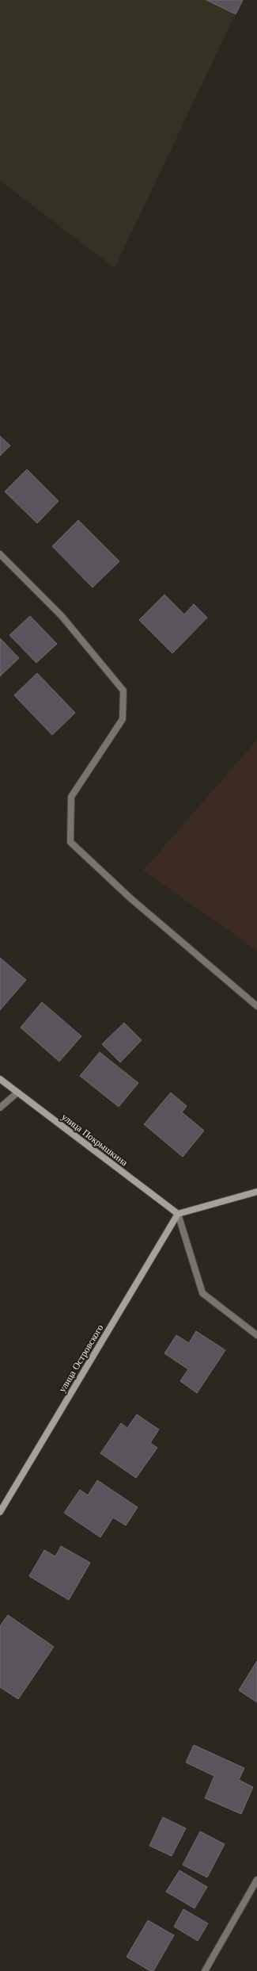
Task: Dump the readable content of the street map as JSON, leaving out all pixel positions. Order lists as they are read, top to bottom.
{
  "streets": {
    "street": ["улица Покрышкина", "улица Островского"]
  },
  "crossings": [
    ["улица Покрышкина", "улица Островского"]
  ]
}
